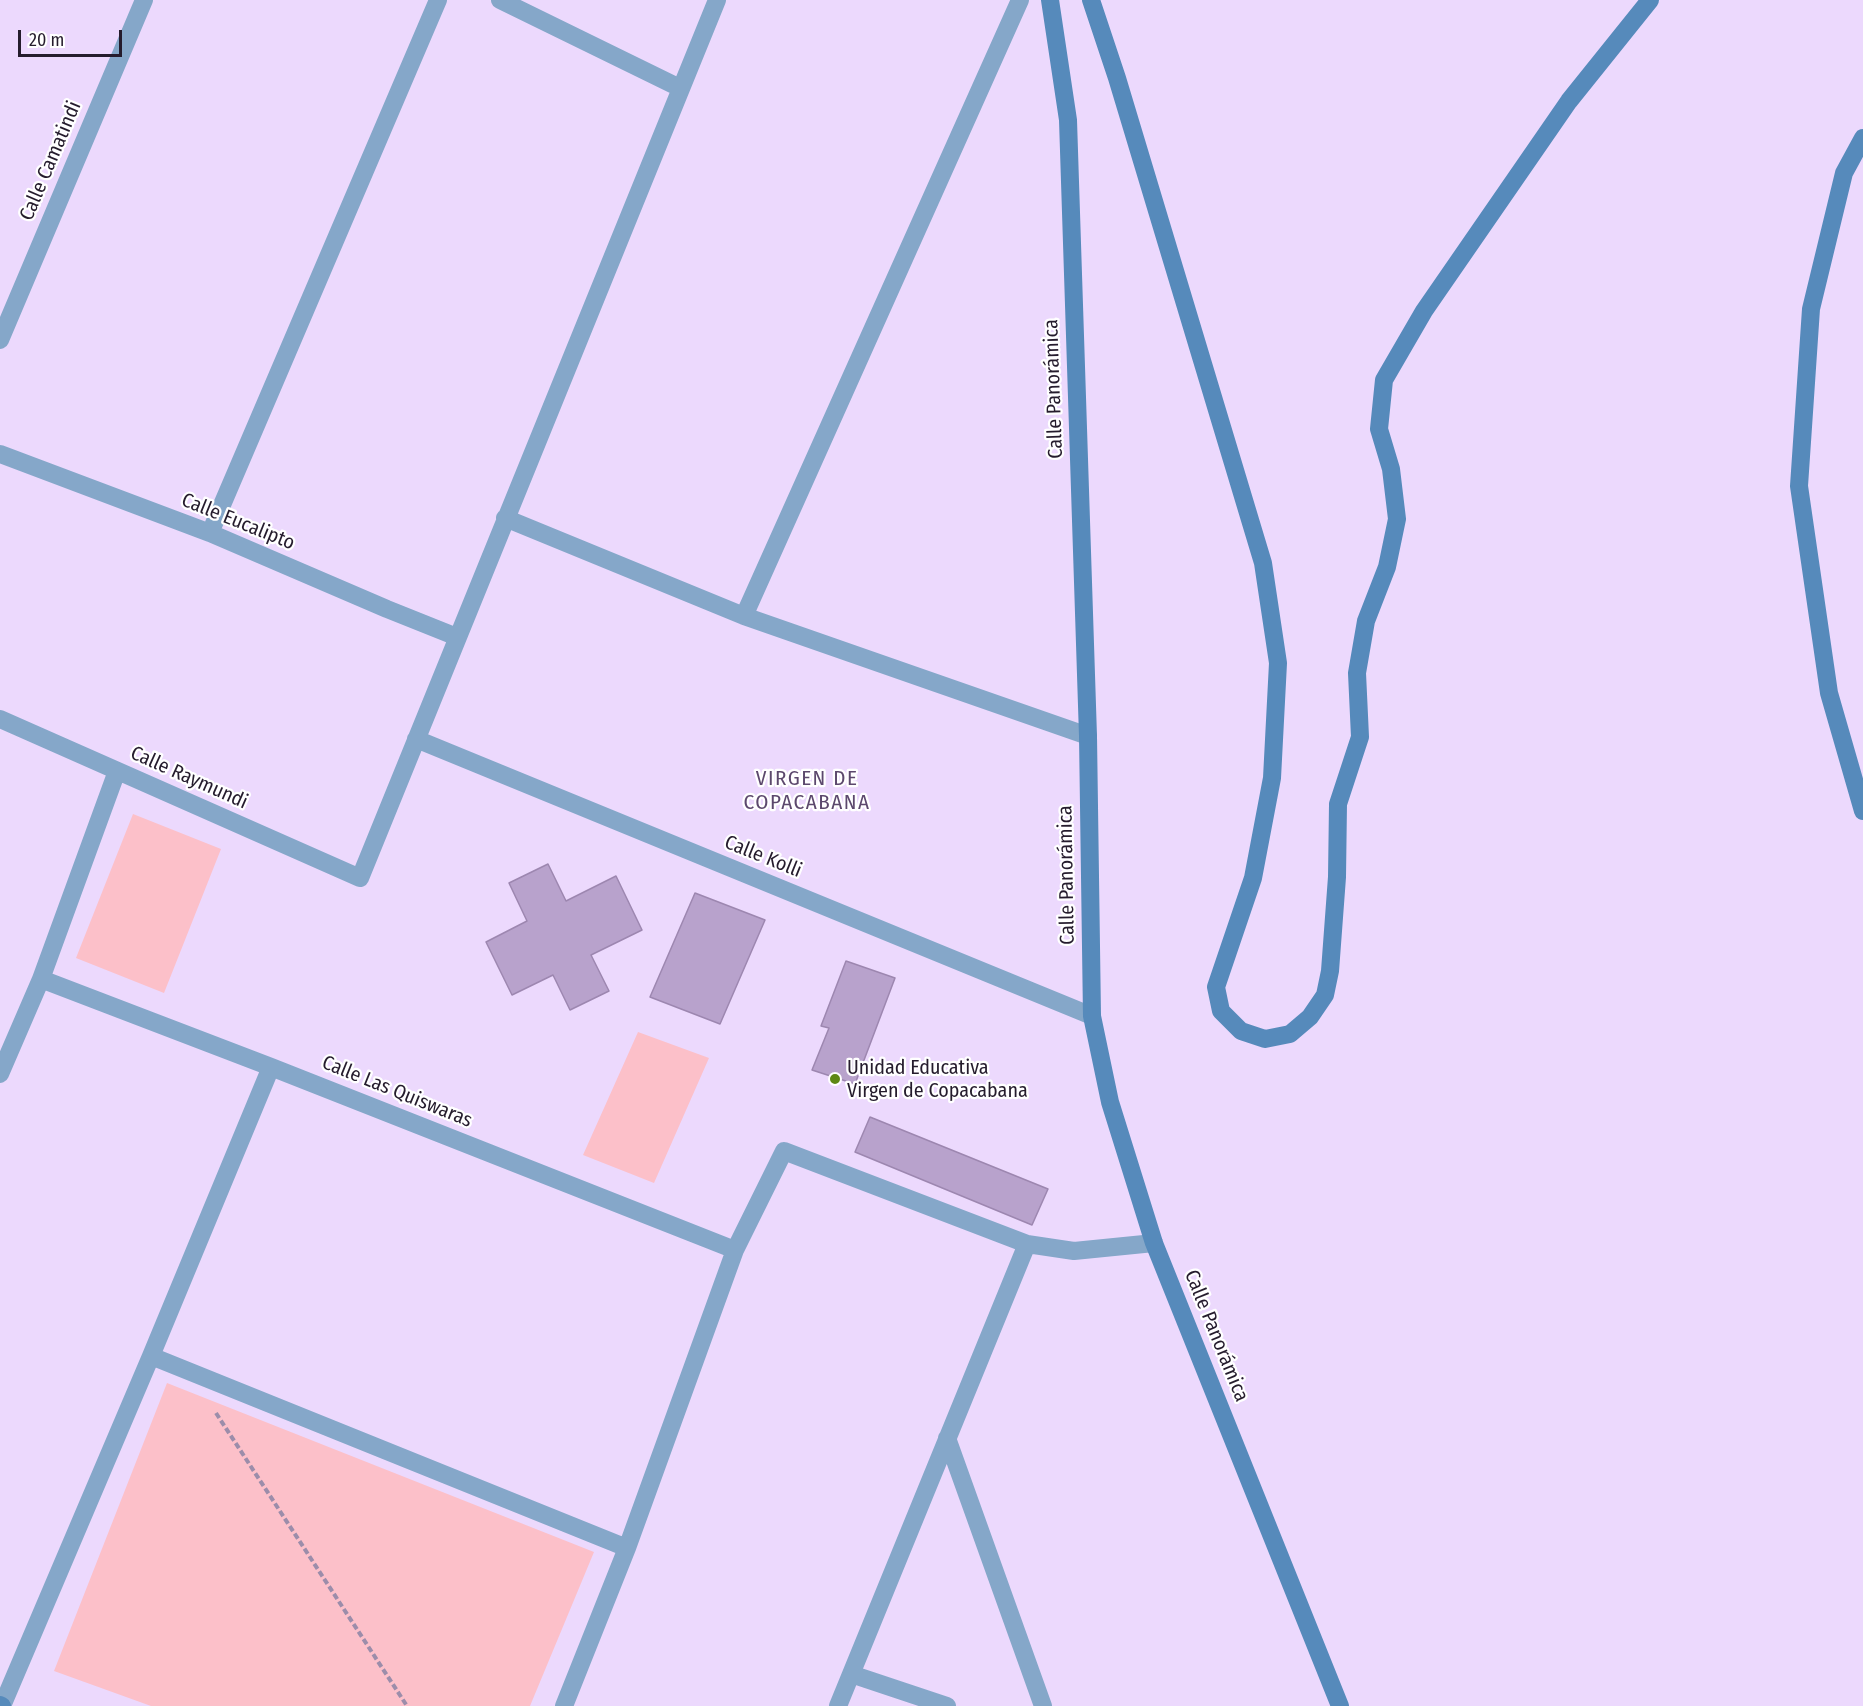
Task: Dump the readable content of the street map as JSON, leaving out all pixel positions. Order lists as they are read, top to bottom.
{
  "streets": {
    "street": [
      "Calle Camatindi",
      "Calle Panorámica",
      "Calle Eucalipto",
      "Calle Raymundi",
      "Calle Kolli",
      "Calle Las Quiswaras"
    ]
  },
  "crossings": [
    ["Calle Panorámica", "Calle Kolli"],
    ["Calle Raymundi", "Calle Kolli"]
  ],
  "districts": ["VIRGEN DE COPACABANA"],
  "places": ["Unidad Educativa Virgen de Copacabana"],
  "scale_bar": "20 m"
}
